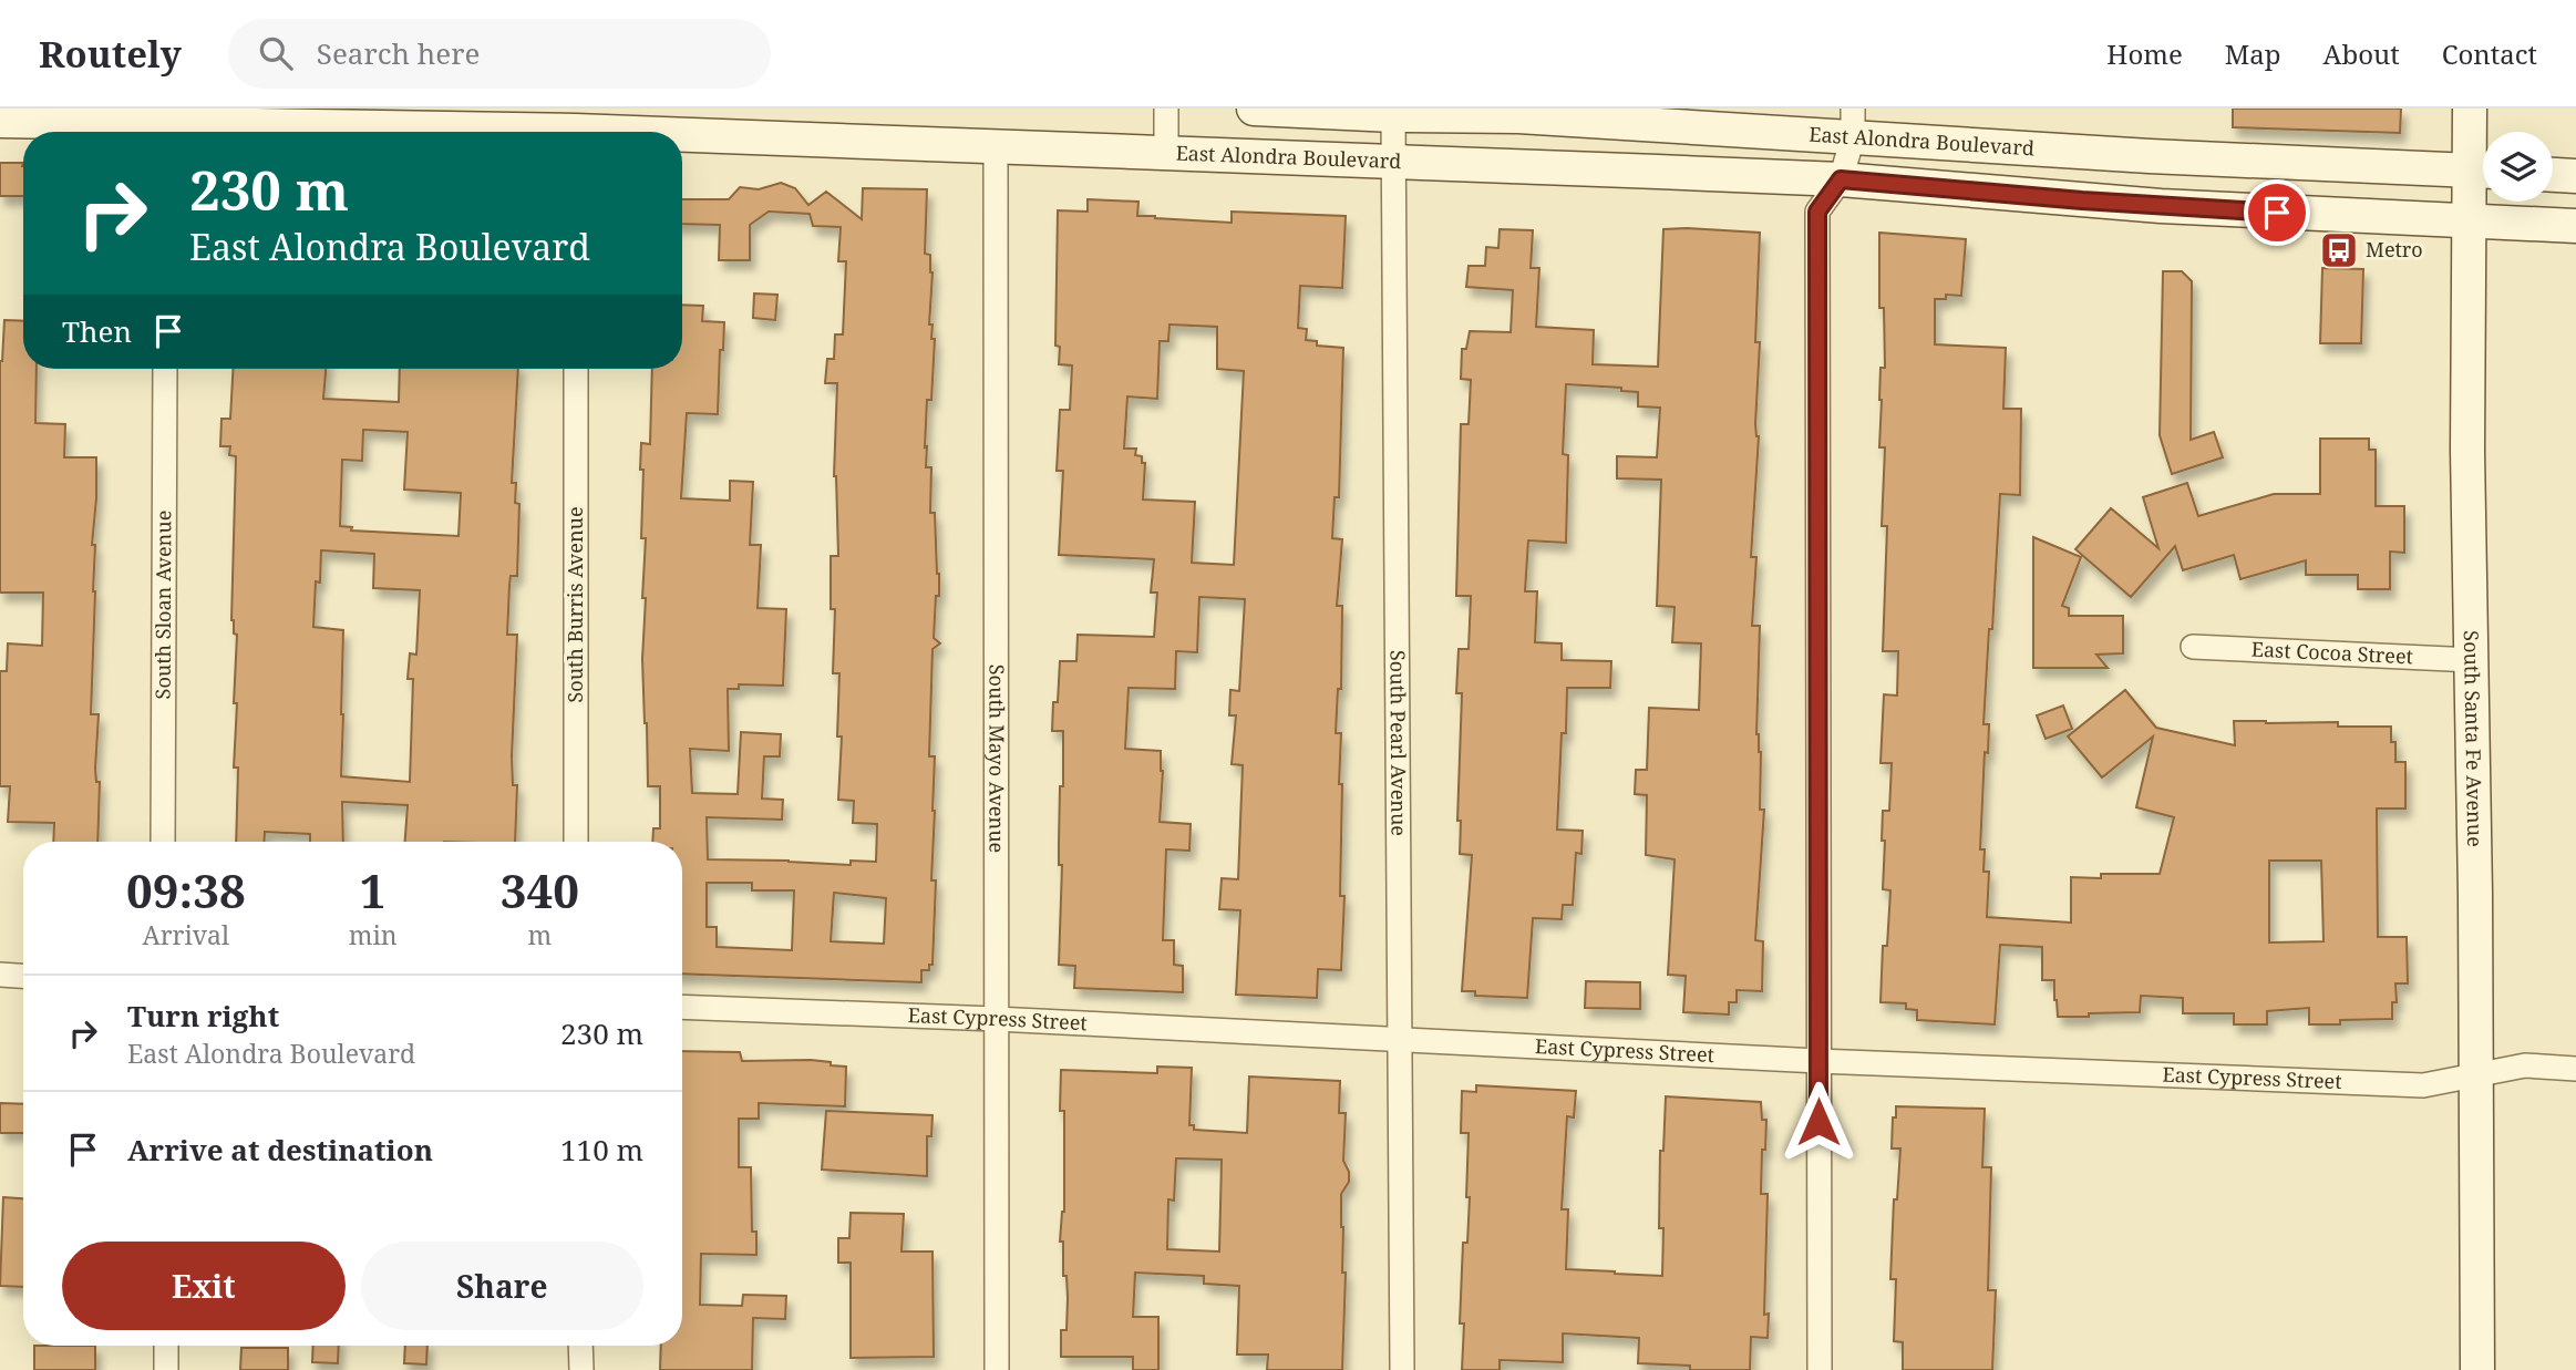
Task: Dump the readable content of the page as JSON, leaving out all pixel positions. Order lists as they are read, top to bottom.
{
  "streets": {
    "main road": ["East Alondra Boulevard", "South Santa Fe Avenue"],
    "street": [
      "South Sloan Avenue",
      "South Burris Avenue",
      "East Cocoa Street",
      "South Pearl Avenue",
      "South Mayo Avenue",
      "East Cypress Street"
    ]
  },
  "crossings": [
    ["East Alondra Boulevard", "South Santa Fe Avenue"],
    ["East Alondra Boulevard", "South Pearl Avenue"],
    ["East Alondra Boulevard", "South Mayo Avenue"],
    ["East Cocoa Street", "South Santa Fe Avenue"],
    ["South Santa Fe Avenue", "East Cypress Street"],
    ["South Pearl Avenue", "East Cypress Street"],
    ["South Mayo Avenue", "East Cypress Street"]
  ],
  "places": {
    "bus stop": ["Metro"]
  },
  "page": {
    "header": "Routely",
    "search": "Search here",
    "nav": [
      "Home",
      "Map",
      "About",
      "Contact"
    ],
    "turn": ["230 m", "East Alondra Boulevard"],
    "then": "Then",
    "eta": [
      "09:38",
      "Arrival",
      "1",
      "min",
      "340",
      "m"
    ],
    "list": [
      {
        "name": "Turn right",
        "note": "East Alondra Boulevard",
        "value": "230 m"
      },
      {
        "name": "Arrive at destination",
        "value": "110 m"
      }
    ],
    "buttons": ["Exit", "Share"]
  }
}
